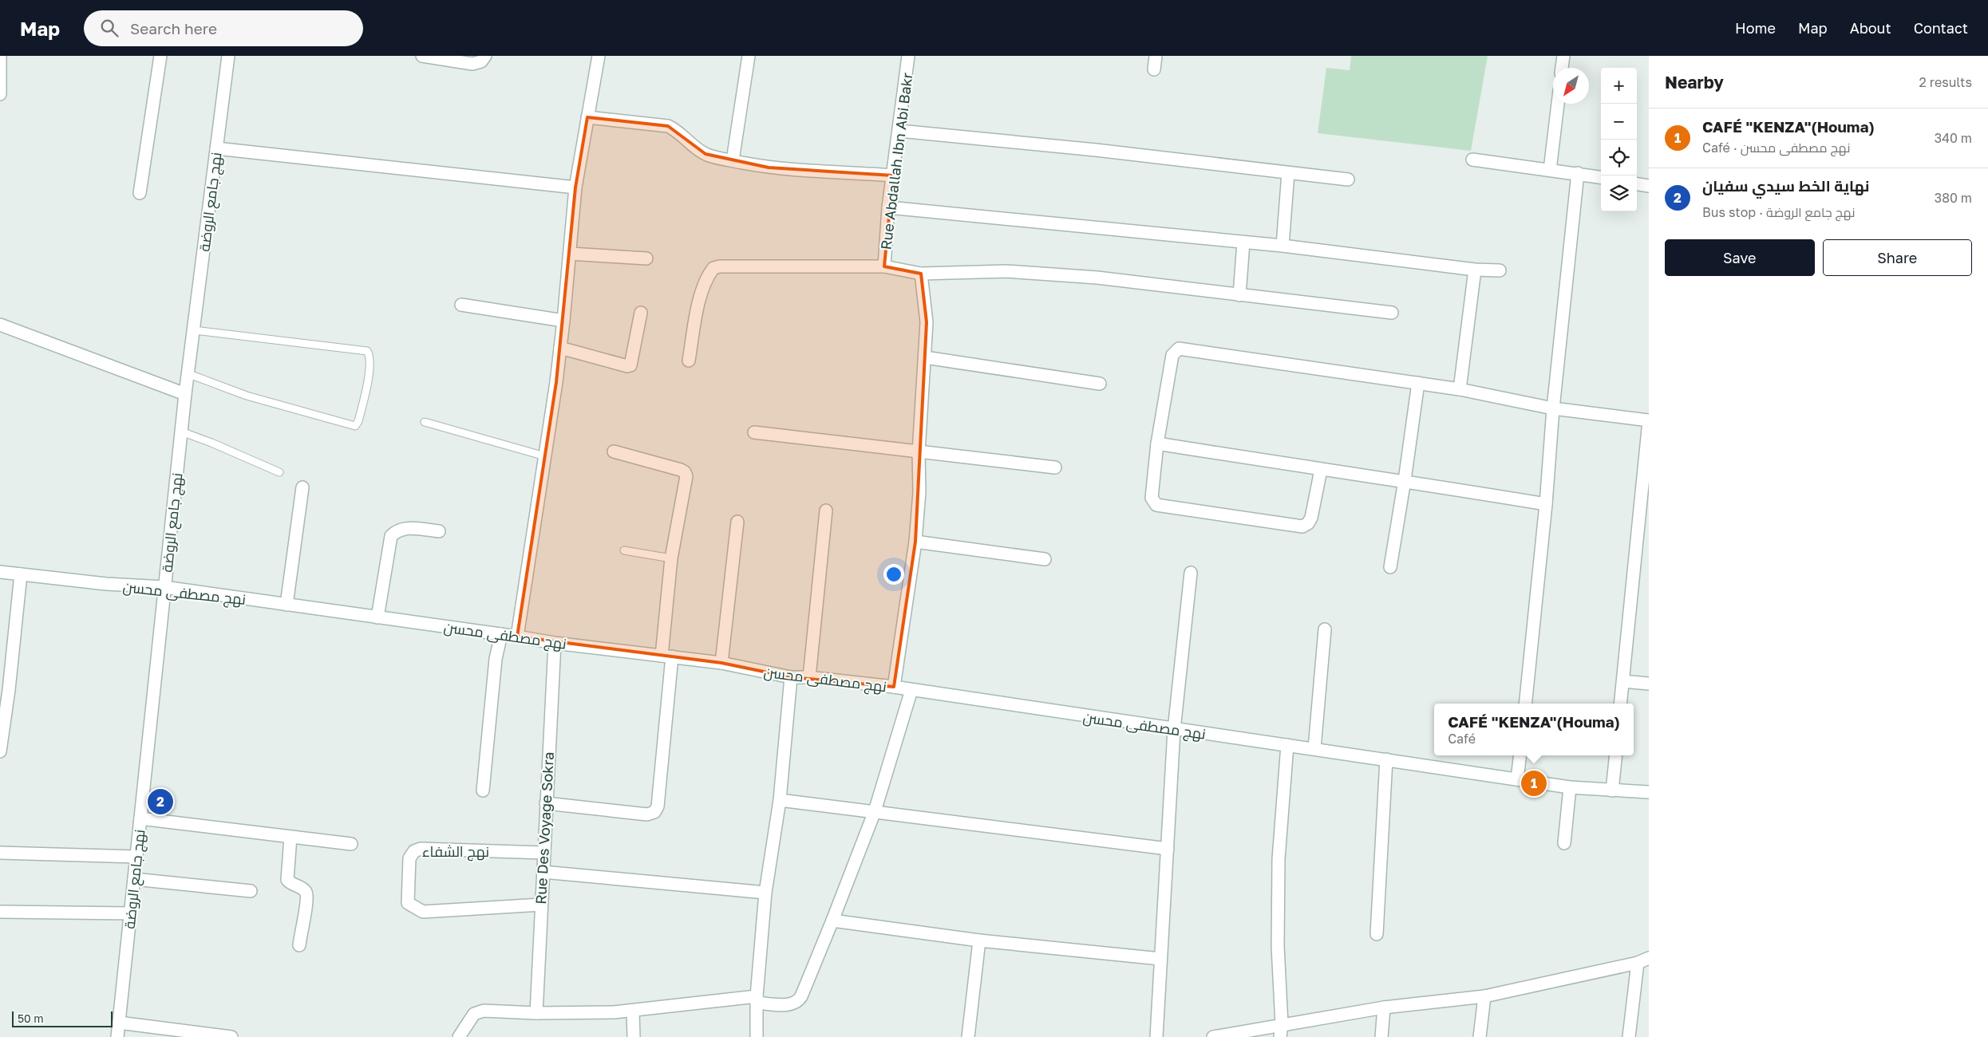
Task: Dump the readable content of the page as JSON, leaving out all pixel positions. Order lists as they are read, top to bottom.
{
  "streets": {
    "street": [
      "Rue Abdallah Ibn Abi Bakr",
      "نهج جامع الروضة",
      "نهج مصطفى محسن",
      "Rue Des Voyage Sokra",
      "نهج الشفاء"
    ]
  },
  "crossings": [
    ["نهج جامع الروضة", "نهج مصطفى محسن"],
    ["نهج مصطفى محسن", "Rue Des Voyage Sokra"],
    ["Rue Des Voyage Sokra", "نهج الشفاء"]
  ],
  "scale_bar": "50 m",
  "north": "bottom left",
  "page": {
    "header": "Map",
    "search": "Search here",
    "nav": [
      "Home",
      "Map",
      "About",
      "Contact"
    ],
    "heading": ["Nearby", "2 results"],
    "map_buttons": ["+", "−"],
    "list": [
      {
        "mark": "1",
        "name": "CAFÉ \"KENZA\"(Houma)",
        "note": "Café · نهج مصطفى محسن",
        "value": "340 m"
      },
      {
        "mark": "2",
        "name": "نهاية الخط سيدي سفيان",
        "note": "Bus stop · نهج جامع الروضة",
        "value": "380 m"
      }
    ],
    "buttons": ["Save", "Share"],
    "popup": ["CAFÉ \"KENZA\"(Houma)", "Café"],
    "pins": ["1", "2"],
    "scale": "50 m"
  }
}
